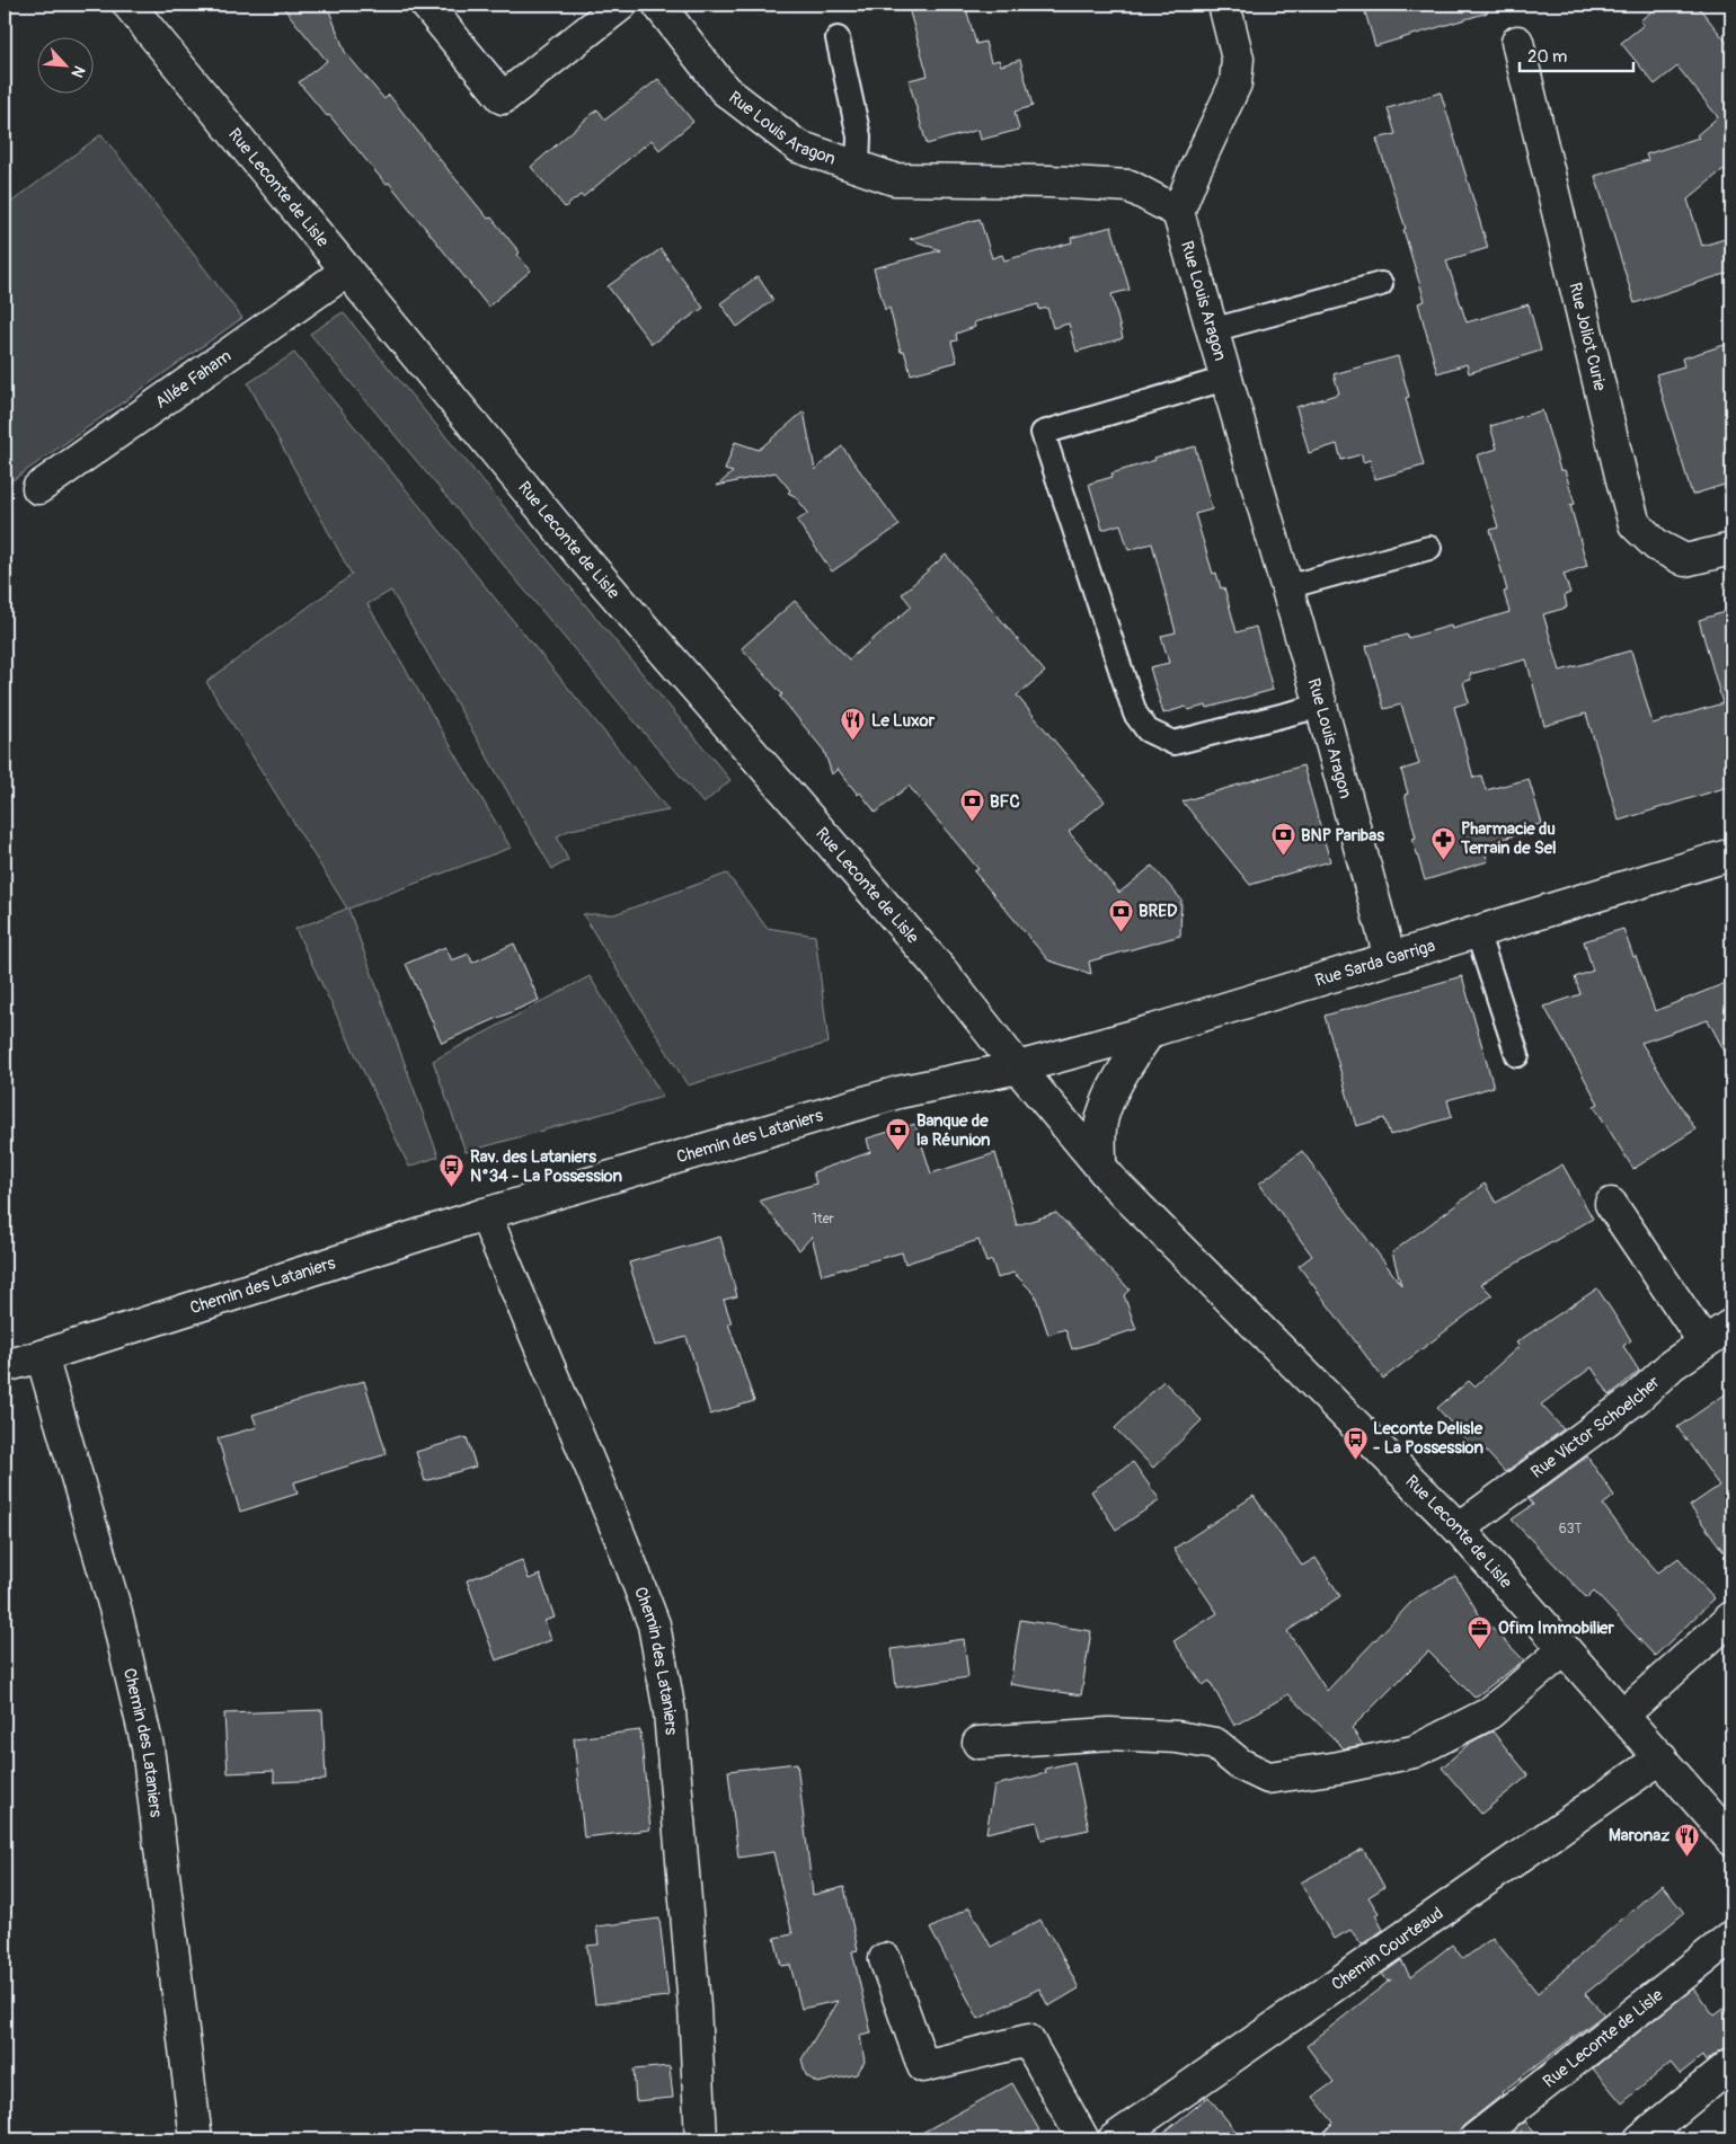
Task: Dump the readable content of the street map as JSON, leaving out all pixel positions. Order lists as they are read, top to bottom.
{
  "streets": {
    "street": [
      "Rue Louis Aragon",
      "Rue Leconte de Lisle",
      "Rue Joliot Curie",
      "Allée Faham",
      "Rue Sarda Garriga",
      "Chemin des Lataniers",
      "Rue Victor Schoelcher",
      "Chemin Courteaud"
    ]
  },
  "crossings": [
    ["Rue Louis Aragon", "Rue Sarda Garriga"],
    ["Rue Leconte de Lisle", "Allée Faham"],
    ["Rue Leconte de Lisle", "Rue Sarda Garriga"],
    ["Rue Leconte de Lisle", "Chemin des Lataniers"],
    ["Rue Leconte de Lisle", "Rue Victor Schoelcher"],
    ["Rue Leconte de Lisle", "Chemin Courteaud"],
    ["Rue Sarda Garriga", "Chemin des Lataniers"]
  ],
  "places": {
    "restaurant": ["Le Luxor", "Maronaz"],
    "bank": [
      "BFC",
      "BNP Paribas",
      "BRED",
      "Banque de la Réunion"
    ],
    "pharmacy": ["Pharmacie du Terrain de Sel"],
    "bus stop": ["Rav. des Lataniers N°34 - La Possession", "Leconte Delisle - La Possession"],
    "office": ["Ofim Immobilier"]
  },
  "house_numbers": ["1ter", "63T"],
  "scale_bar": "20 m",
  "north": "bottom right"
}
